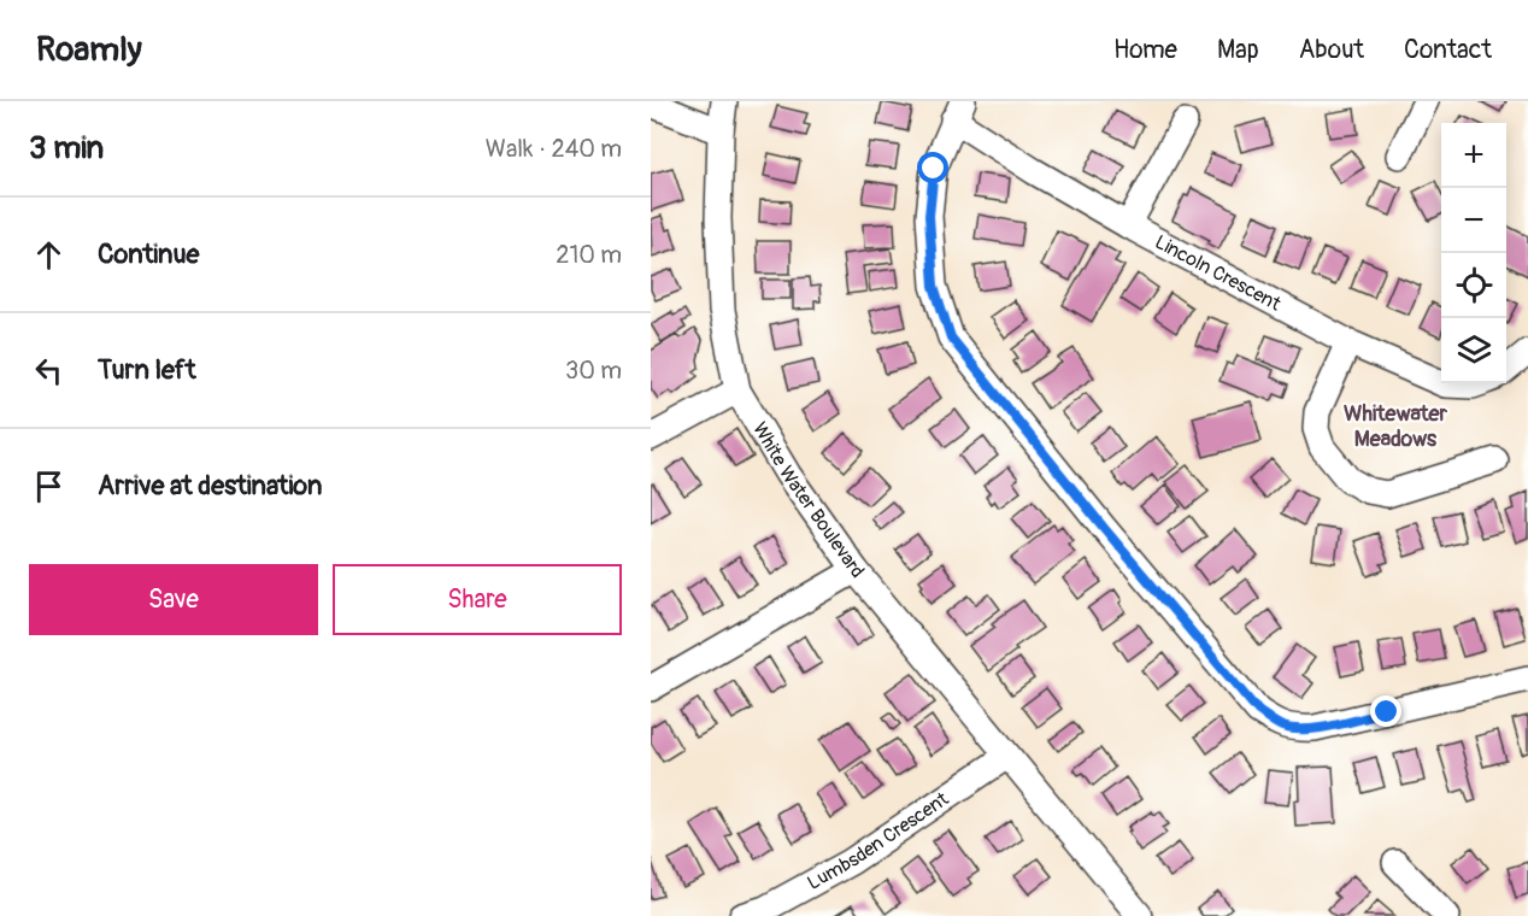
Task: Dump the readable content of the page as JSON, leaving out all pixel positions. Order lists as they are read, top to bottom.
{
  "streets": {
    "street": ["Lincoln Crescent", "White Water Boulevard", "Lumbsden Crescent"]
  },
  "crossings": [
    ["White Water Boulevard", "Lumbsden Crescent"]
  ],
  "districts": ["Whitewater Meadows"],
  "page": {
    "header": "Roamly",
    "nav": [
      "Home",
      "Map",
      "About",
      "Contact"
    ],
    "heading": ["3 min", "Walk · 240 m"],
    "map_buttons": ["+", "−"],
    "list": [
      ["Continue", "210 m"],
      ["Turn left", "30 m"],
      "Arrive at destination"
    ],
    "buttons": ["Save", "Share"]
  }
}
